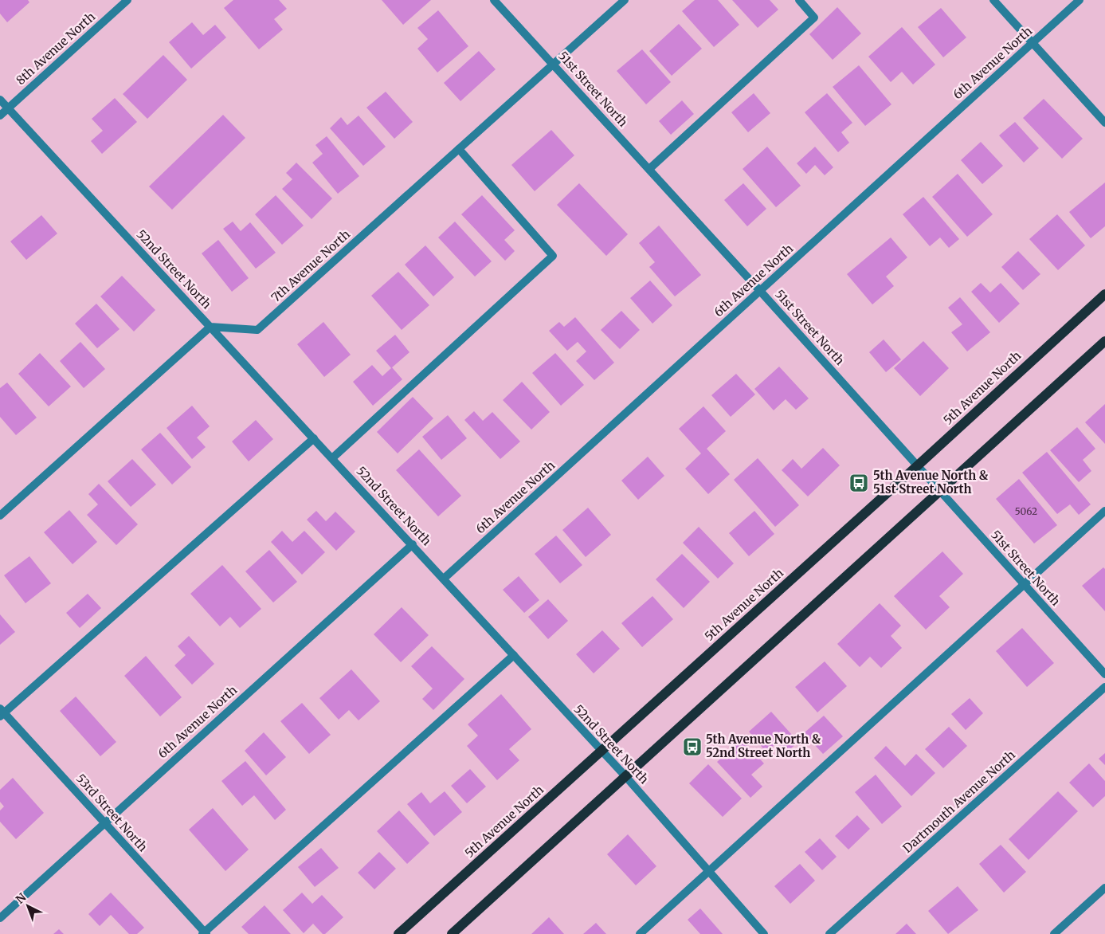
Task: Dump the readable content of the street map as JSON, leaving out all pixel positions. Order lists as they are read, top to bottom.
{
  "streets": {
    "main road": ["5th Avenue North"],
    "street": [
      "8th Avenue North",
      "6th Avenue North",
      "51st Street North",
      "7th Avenue North",
      "52nd Street North",
      "Dartmouth Avenue North",
      "53rd Street North"
    ]
  },
  "crossings": [
    ["8th Avenue North", "52nd Street North"],
    ["6th Avenue North", "51st Street North"],
    ["6th Avenue North", "52nd Street North"],
    ["6th Avenue North", "53rd Street North"],
    ["51st Street North", "7th Avenue North"],
    ["51st Street North", "5th Avenue North"],
    ["7th Avenue North", "52nd Street North"],
    ["52nd Street North", "5th Avenue North"]
  ],
  "places": {
    "bus stop": ["5th Avenue North & 51st Street North", "5th Avenue North & 52nd Street North"]
  },
  "house_numbers": ["5062"],
  "north": "top left"
}
